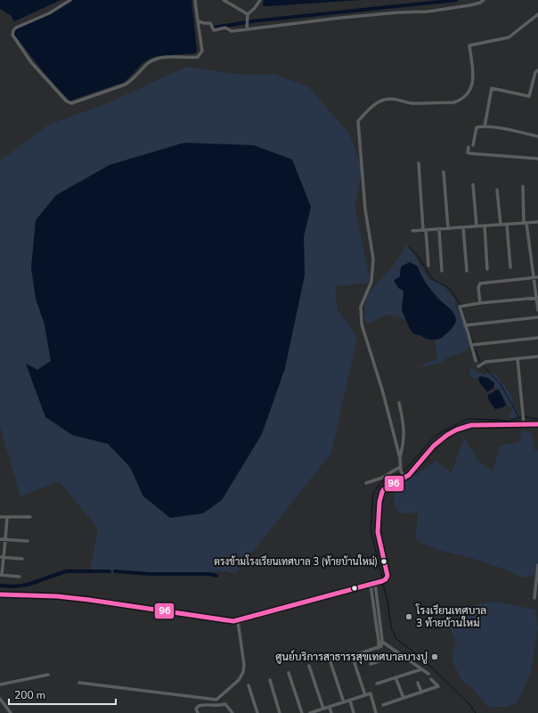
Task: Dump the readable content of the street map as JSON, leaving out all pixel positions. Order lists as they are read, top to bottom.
{
  "places": ["ตรงข้ามโรงเรียนเทศบาล 3 (ท้ายบ้านใหม่)", "โรงเรียนเทศบาล 3 ท้ายบ้านใหม่", "ศูนย์บริการสาธารรสุขเทศบาลบางปู"],
  "lines": ["transit line 96"],
  "scale_bar": "200 m"
}
